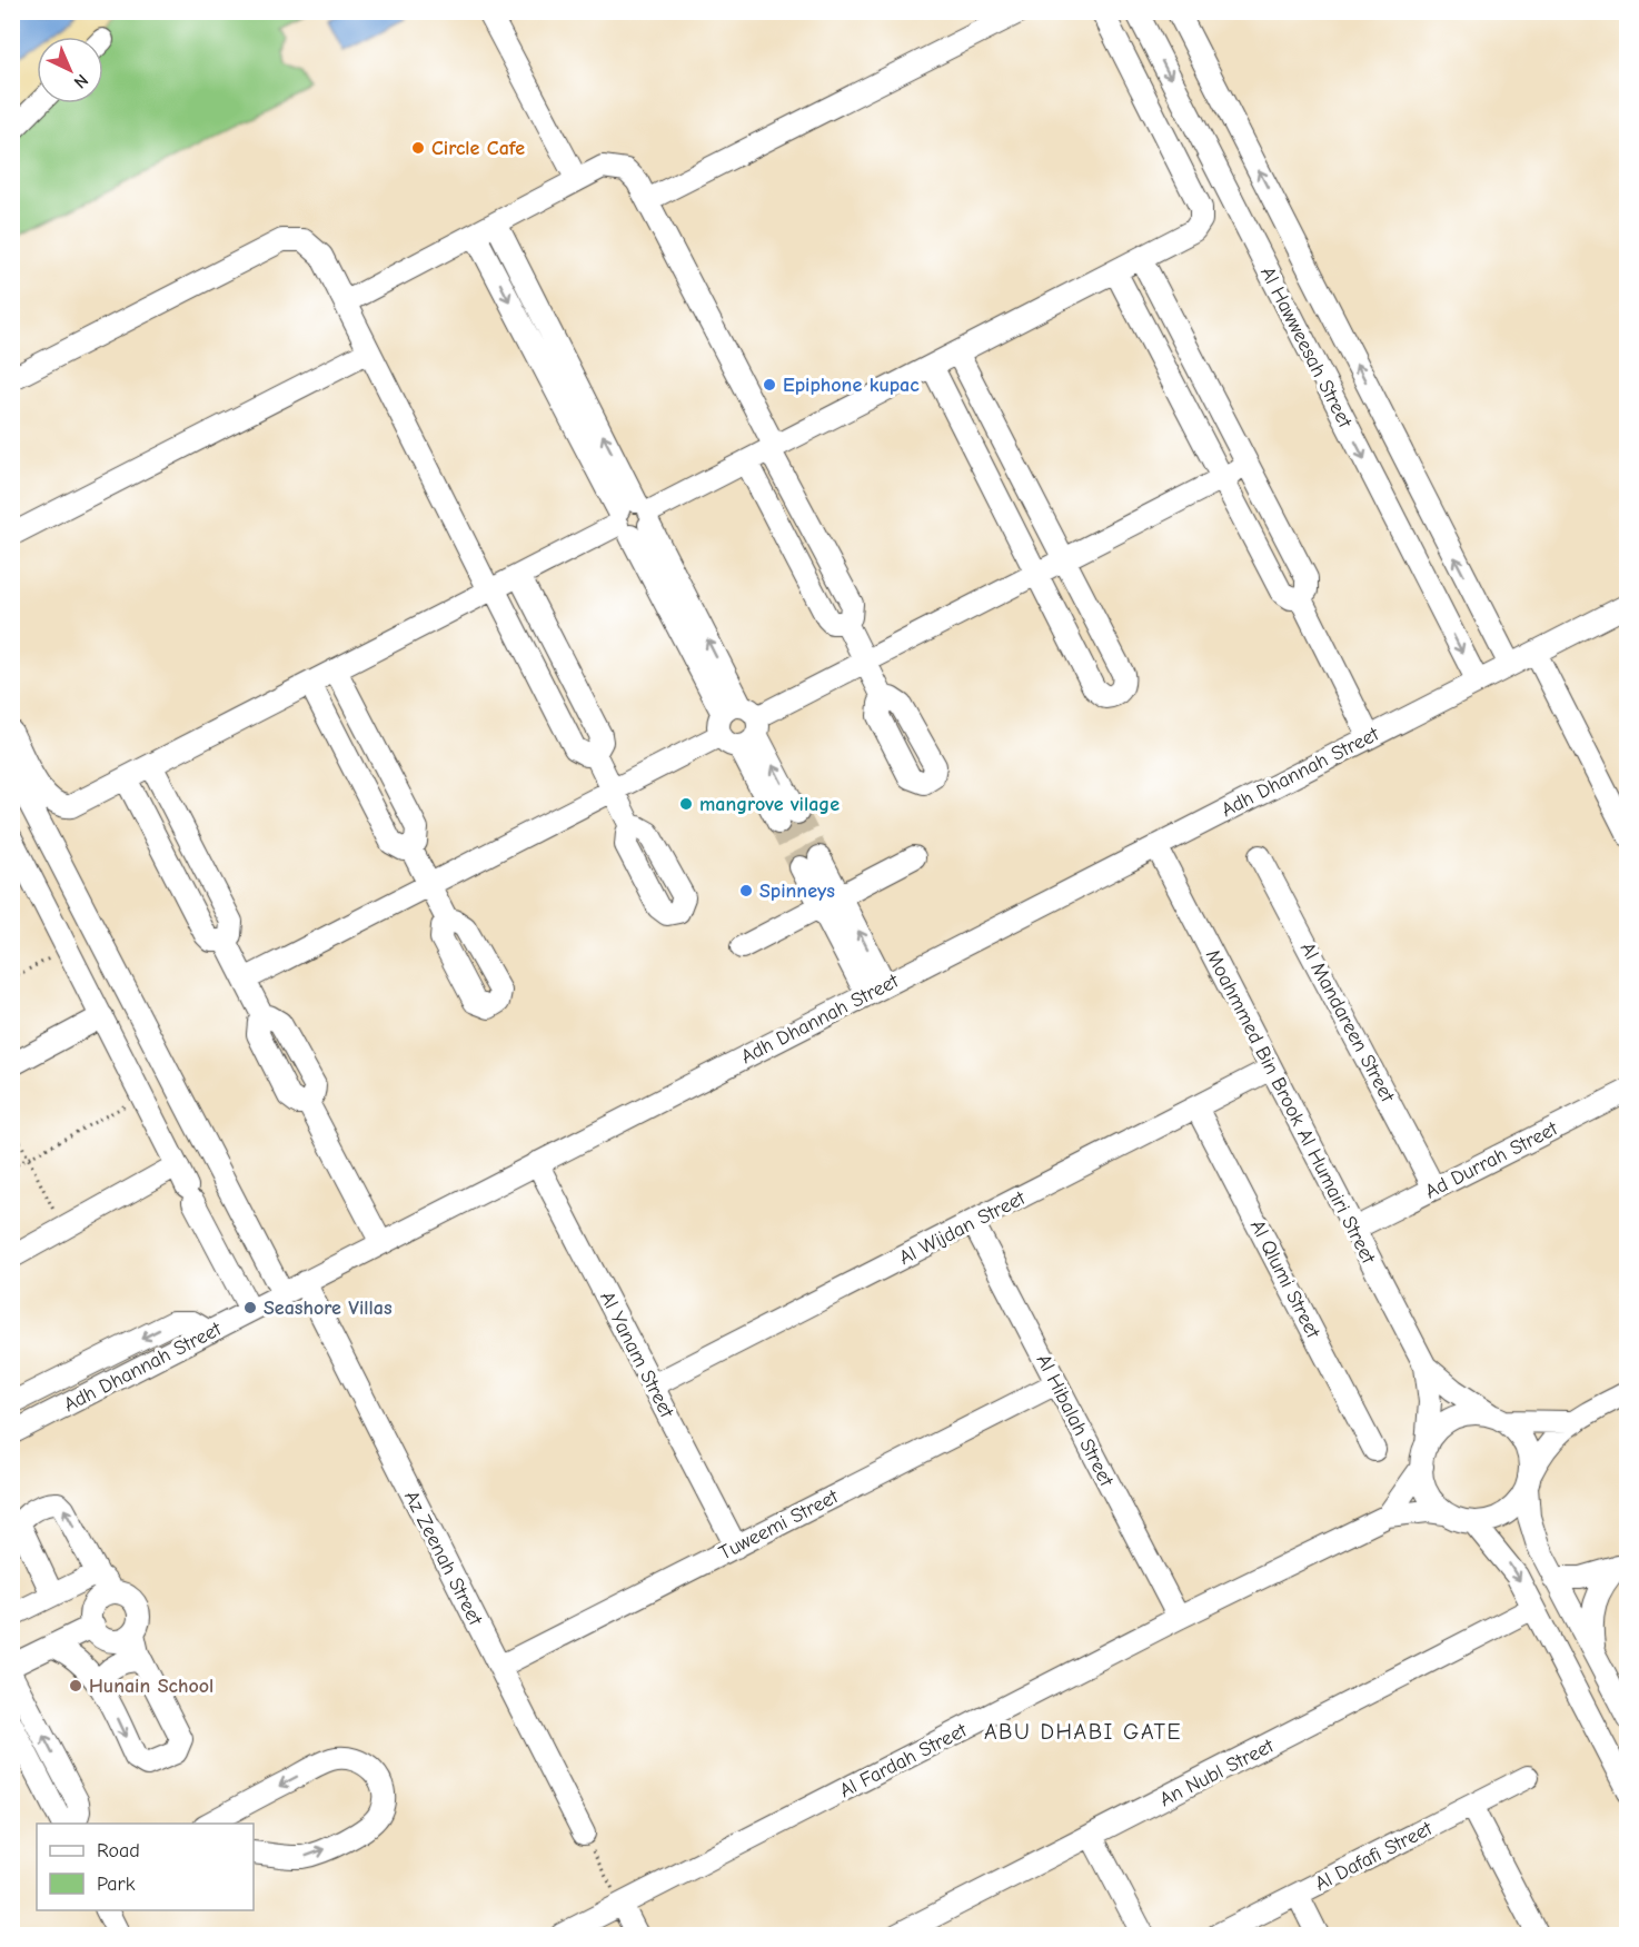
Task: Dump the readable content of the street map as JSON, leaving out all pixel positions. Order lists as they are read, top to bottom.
{
  "streets": {
    "street": [
      "Al Hawweesah Street",
      "Adh Dhannah Street",
      "Al Mandareen Street",
      "Moahmmed Bin Brook Al Humairi Street",
      "Ad Durrah Street",
      "Al Wijdan Street",
      "Al Qlumi Street",
      "Al Yanam Street",
      "Al Hibalah Street",
      "Tuweemi Street",
      "Az Zeenah Street",
      "Al Fardah Street",
      "An Nubl Street",
      "Al Dafafi Street"
    ]
  },
  "crossings": [
    ["Al Hawweesah Street", "Adh Dhannah Street"],
    ["Adh Dhannah Street", "Moahmmed Bin Brook Al Humairi Street"],
    ["Adh Dhannah Street", "Al Yanam Street"],
    ["Adh Dhannah Street", "Az Zeenah Street"],
    ["Al Mandareen Street", "Ad Durrah Street"],
    ["Moahmmed Bin Brook Al Humairi Street", "Ad Durrah Street"],
    ["Moahmmed Bin Brook Al Humairi Street", "Al Wijdan Street"],
    ["Moahmmed Bin Brook Al Humairi Street", "Al Fardah Street"],
    ["Al Wijdan Street", "Al Qlumi Street"],
    ["Al Wijdan Street", "Al Yanam Street"],
    ["Al Wijdan Street", "Al Hibalah Street"],
    ["Al Yanam Street", "Tuweemi Street"],
    ["Al Hibalah Street", "Tuweemi Street"],
    ["Al Hibalah Street", "Al Fardah Street"],
    ["Tuweemi Street", "Az Zeenah Street"]
  ],
  "districts": ["ABU DHABI GATE"],
  "places": [
    "Circle Cafe",
    "Epiphone kupac",
    "mangrove vilage",
    "Spinneys",
    "Seashore Villas",
    "Hunain School"
  ],
  "legend": ["Road", "Park"],
  "north": "bottom right"
}
